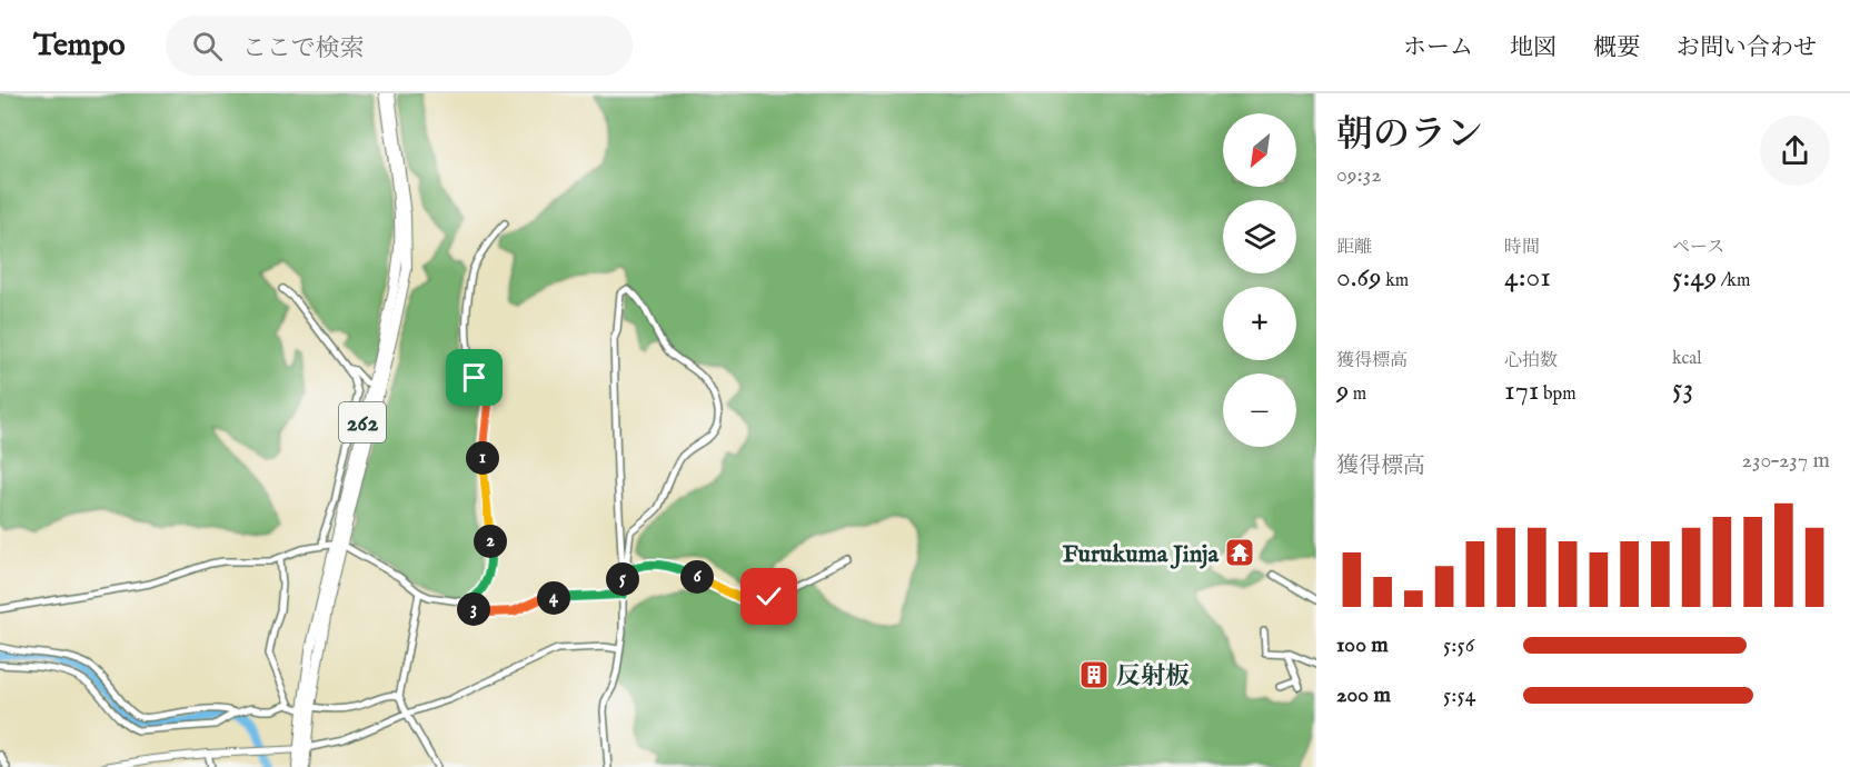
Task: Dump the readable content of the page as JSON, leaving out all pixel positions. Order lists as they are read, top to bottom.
{
  "streets": {
    "highway": ["262"]
  },
  "places": {
    "temple": ["Furukuma Jinja"],
    "building": ["反射板"]
  },
  "north": "bottom left",
  "page": {
    "header": "Tempo",
    "search": "ここで検索",
    "nav": [
      "ホーム",
      "地図",
      "概要",
      "お問い合わせ"
    ],
    "heading": ["朝のラン", "09:32"],
    "map_buttons": ["+", "−"],
    "stats": [
      ["距離", "0.69 km"],
      ["時間", "4:01"],
      ["ペース", "5:49 /km"],
      ["獲得標高", "9 m"],
      ["心拍数", "171 bpm"],
      ["kcal", "53"]
    ],
    "chart": ["獲得標高", "230–237 m"],
    "pins": [
      "1",
      "2",
      "6",
      "5",
      "4",
      "3"
    ],
    "list": [
      {
        "name": "100 m",
        "note": "5:56"
      },
      {
        "name": "200 m",
        "note": "5:54"
      }
    ]
  }
}
